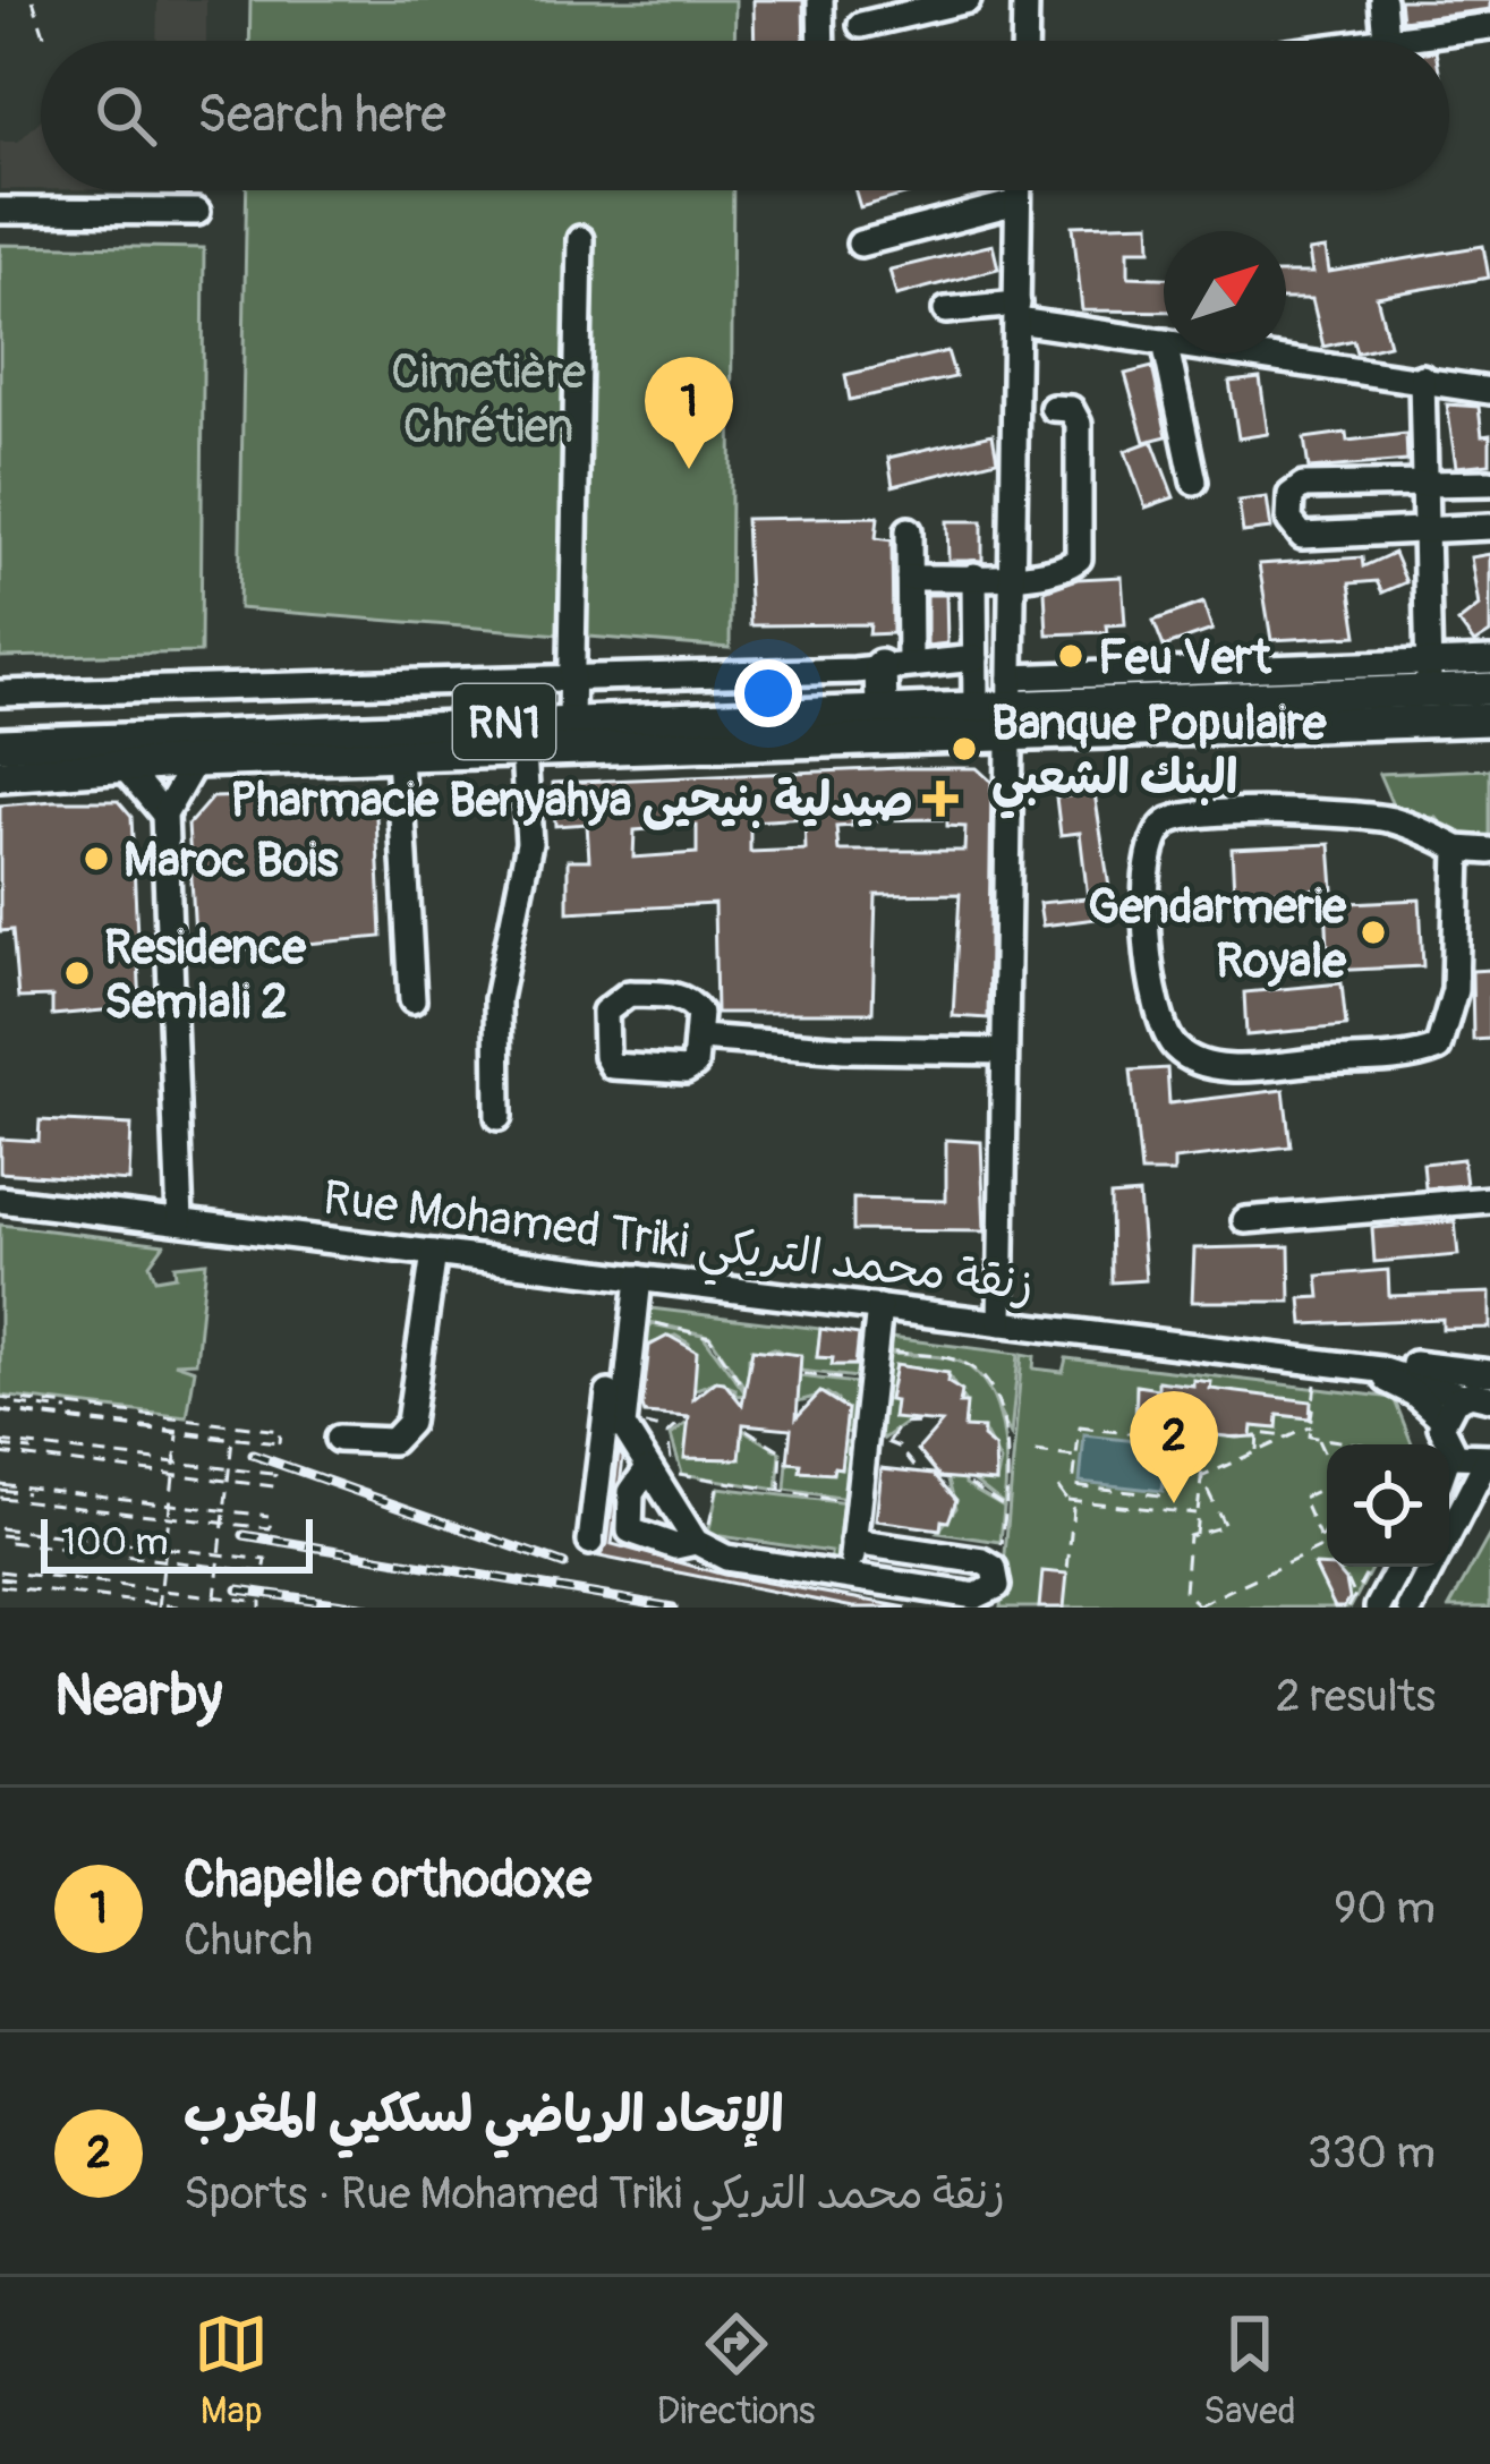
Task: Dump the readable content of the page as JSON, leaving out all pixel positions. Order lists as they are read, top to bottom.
{
  "streets": {
    "main road": ["RN1"],
    "street": ["Rue Mohamed Triki زنقة محمد التريكي"]
  },
  "parks": ["Cimetière Chrétien"],
  "places": {
    "other": [
      "Feu Vert",
      "Banque Populaire البنك الشعبي",
      "Maroc Bois",
      "Gendarmerie Royale",
      "Residence Semlali 2"
    ],
    "health": ["Pharmacie Benyahya صيدلية بنيحيى"]
  },
  "scale_bar": "100 m",
  "north": "top right",
  "page": {
    "search": "Search here",
    "pins": ["1", "2"],
    "scale": "100 m",
    "heading": ["Nearby", "2 results"],
    "list": [
      {
        "mark": "1",
        "name": "Chapelle orthodoxe",
        "note": "Church",
        "value": "90 m"
      },
      {
        "mark": "2",
        "name": "الإتحاد الرياضي لسككيي المغرب",
        "note": "Sports · Rue Mohamed Triki زنقة محمد التريكي",
        "value": "330 m"
      }
    ],
    "nav": ["Map", "Directions", "Saved"]
  }
}
